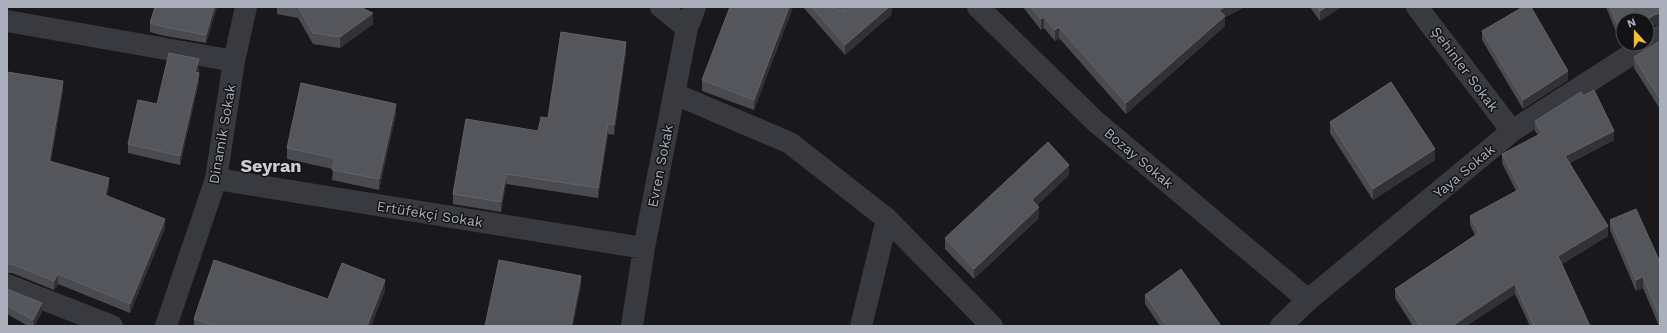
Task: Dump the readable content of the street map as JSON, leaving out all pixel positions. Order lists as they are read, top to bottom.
{
  "streets": {
    "street": [
      "Şehinler Sokak",
      "Dinamik Sokak",
      "Bozay Sokak",
      "Evren Sokak",
      "Yaya Sokak",
      "Ertüfekçi Sokak"
    ]
  },
  "crossings": [
    ["Şehinler Sokak", "Yaya Sokak"],
    ["Dinamik Sokak", "Ertüfekçi Sokak"],
    ["Bozay Sokak", "Yaya Sokak"],
    ["Evren Sokak", "Ertüfekçi Sokak"]
  ],
  "districts": ["Seyran"],
  "north": "top"
}
